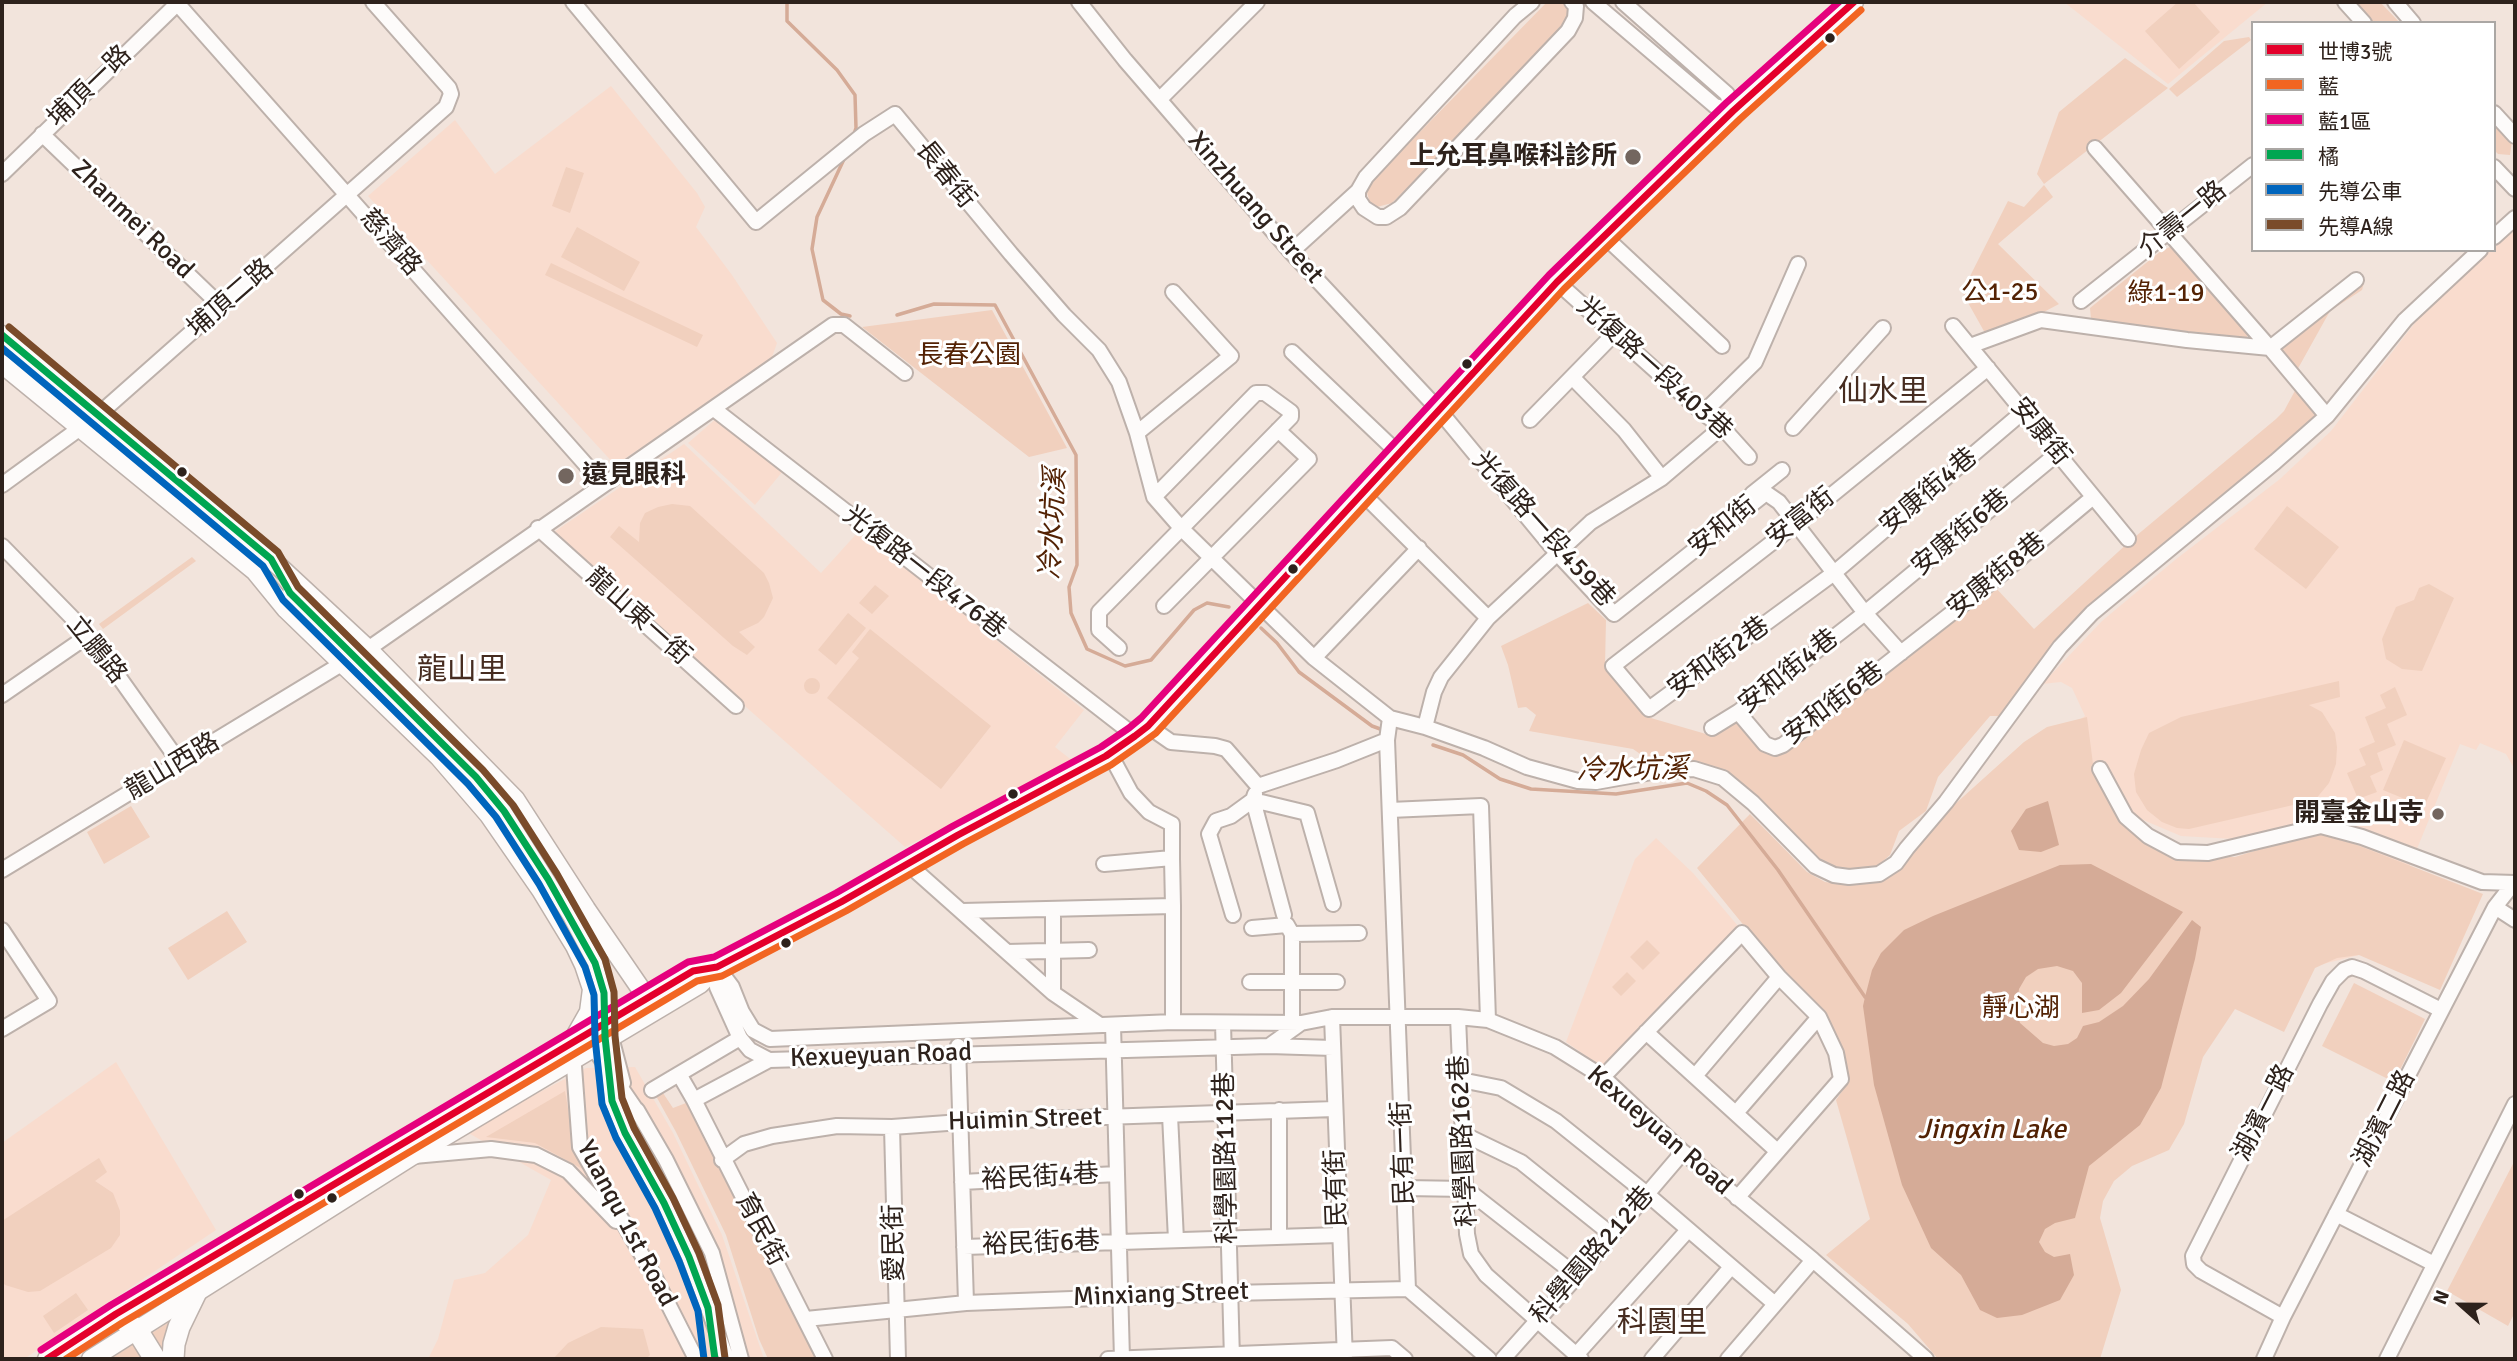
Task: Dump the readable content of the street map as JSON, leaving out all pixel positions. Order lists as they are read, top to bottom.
{
  "streets": {
    "street": [
      "埔頂一路",
      "長春街",
      "Xinzhuang Street",
      "Zhanmei Road",
      "介壽一路",
      "慈濟路",
      "埔頂二路",
      "光復路一段403巷",
      "安康街",
      "安康街4巷",
      "安富街",
      "安和街",
      "光復路一段459巷",
      "安康街6巷",
      "光復路一段476巷",
      "安康街8巷",
      "龍山東一街",
      "立鵬路",
      "安和街2巷",
      "安和街4巷",
      "安和街6巷",
      "龍山西路",
      "Kexueyuan Road",
      "湖濱一路",
      "湖濱二路",
      "Huimin Street",
      "科學園路162巷",
      "民有一街",
      "科學園路112巷",
      "裕民街4巷",
      "民有街",
      "Yuanqu 1st Road",
      "育民街",
      "愛民街",
      "裕民街6巷",
      "科學園路212巷",
      "Minxiang Street"
    ]
  },
  "crossings": [
    ["埔頂一路", "Zhanmei Road"],
    ["埔頂一路", "慈濟路"],
    ["長春街", "民有一街"],
    ["Xinzhuang Street", "光復路一段459巷"],
    ["Zhanmei Road", "埔頂二路"],
    ["慈濟路", "埔頂二路"],
    ["安康街", "安康街4巷"],
    ["安康街", "安富街"],
    ["安康街", "安康街6巷"],
    ["安康街", "安康街8巷"],
    ["安康街4巷", "安和街"],
    ["安康街4巷", "安和街2巷"],
    ["安富街", "安和街"],
    ["安富街", "安和街2巷"],
    ["安和街", "光復路一段459巷"],
    ["安和街", "安康街6巷"],
    ["安和街", "安康街8巷"],
    ["安和街", "安和街2巷"],
    ["安和街", "安和街4巷"],
    ["安和街", "安和街6巷"],
    ["安康街6巷", "安和街4巷"],
    ["安康街8巷", "安和街6巷"],
    ["立鵬路", "龍山西路"],
    ["安和街4巷", "安和街6巷"],
    ["Kexueyuan Road", "科學園路162巷"],
    ["Kexueyuan Road", "民有一街"],
    ["Kexueyuan Road", "科學園路112巷"],
    ["Kexueyuan Road", "民有街"],
    ["Kexueyuan Road", "科學園路212巷"],
    ["湖濱一路", "湖濱二路"],
    ["Huimin Street", "科學園路112巷"],
    ["Huimin Street", "民有街"],
    ["Huimin Street", "育民街"],
    ["Huimin Street", "愛民街"],
    ["科學園路162巷", "科學園路212巷"],
    ["民有一街", "Minxiang Street"],
    ["科學園路112巷", "裕民街6巷"],
    ["科學園路112巷", "Minxiang Street"],
    ["民有街", "裕民街6巷"],
    ["民有街", "Minxiang Street"],
    ["育民街", "Minxiang Street"],
    ["愛民街", "Minxiang Street"]
  ],
  "districts": ["仙水里", "龍山里", "科園里"],
  "water": ["冷水坑溪", "Jingxin Lake"],
  "parks": [
    "公1-25",
    "綠1-19",
    "長春公園",
    "靜心湖"
  ],
  "places": ["上允耳鼻喉科診所", "遠見眼科", "開臺金山寺"],
  "lines": [
    "transit line 世博3號",
    "transit line 藍1區",
    "transit line 藍",
    "transit line 先導A線",
    "transit line 橘",
    "transit line 先導公車"
  ],
  "legend": [
    "世博3號",
    "藍",
    "藍1區",
    "橘",
    "先導公車",
    "先導A線"
  ],
  "north": "left"
}
